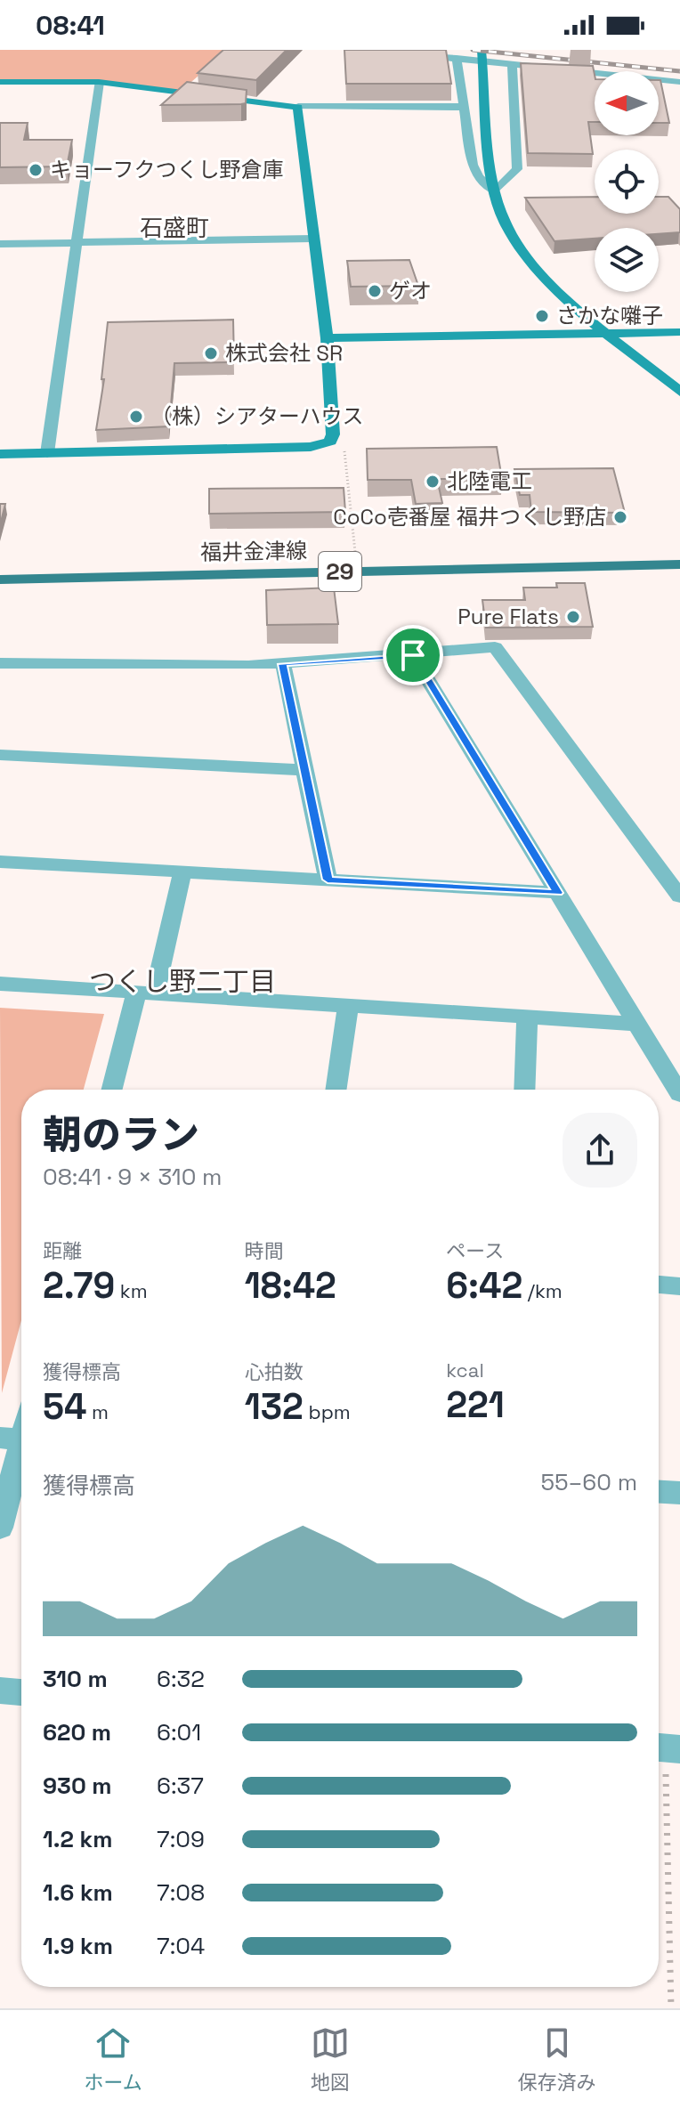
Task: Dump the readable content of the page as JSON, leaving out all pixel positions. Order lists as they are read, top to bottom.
{
  "streets": {
    "main road": ["福井金津線", "29"]
  },
  "districts": ["石盛町", "つくし野二丁目"],
  "places": [
    "キョーフクつくし野倉庫",
    "ゲオ",
    "さかな囃子",
    "株式会社 SR",
    "（株）シアターハウス",
    "北陸電工",
    "CoCo壱番屋 福井つくし野店",
    "Pure Flats"
  ],
  "north": "left",
  "page": {
    "status": "08:41",
    "heading": ["朝のラン", "08:41 · 9 × 310 m"],
    "stats": [
      ["距離", "2.79 km"],
      ["時間", "18:42"],
      ["ペース", "6:42 /km"],
      ["獲得標高", "54 m"],
      ["心拍数", "132 bpm"],
      ["kcal", "221"]
    ],
    "chart": ["獲得標高", "55–60 m"],
    "list": [
      {
        "name": "310 m",
        "note": "6:32"
      },
      {
        "name": "620 m",
        "note": "6:01"
      },
      {
        "name": "930 m",
        "note": "6:37"
      },
      {
        "name": "1.2 km",
        "note": "7:09"
      },
      {
        "name": "1.6 km",
        "note": "7:08"
      },
      {
        "name": "1.9 km",
        "note": "7:04"
      }
    ],
    "tabs": ["ホーム", "地図", "保存済み"]
  }
}
